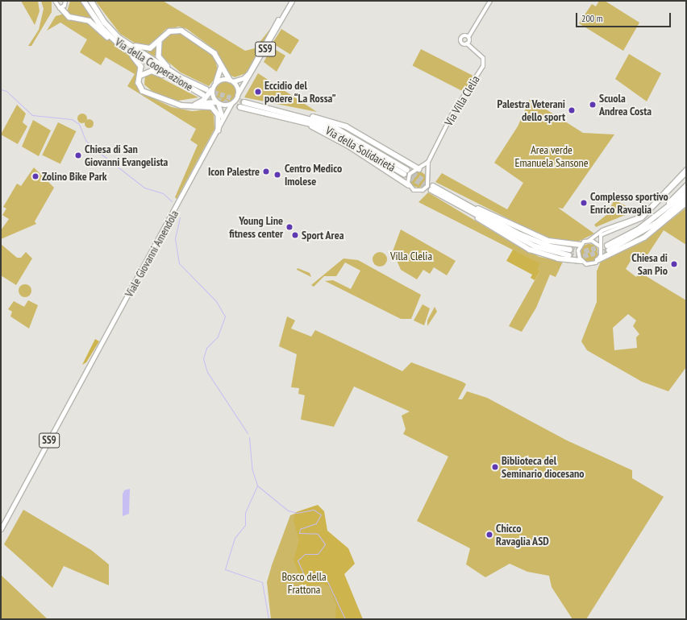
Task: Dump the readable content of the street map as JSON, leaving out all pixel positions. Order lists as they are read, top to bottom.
{
  "streets": {
    "highway": ["Via della Cooperazione", "Via della Solidarietà"],
    "main road": ["SS9", "Viale Giovanni Amendola"],
    "street": ["Via Villa Clelia"]
  },
  "crossings": [
    ["SS9", "Viale Giovanni Amendola"]
  ],
  "parks": ["Area verde Emanuela Sansone", "Villa Clelia", "Bosco della Frattona"],
  "places": [
    "Eccidio del podere “La Rossa”",
    "Scuola Andrea Costa",
    "Palestra Veterani dello sport",
    "Chiesa di San Giovanni Evangelista",
    "Icon Palestre",
    "Centro Medico Imolese",
    "Zolino Bike Park",
    "Complesso sportivo Enrico Ravaglia",
    "Young Line fitness center",
    "Sport Area",
    "Chiesa di San Pio",
    "Biblioteca del Seminario diocesano",
    "Chicco Ravaglia ASD"
  ],
  "scale_bar": "200 m"
}
